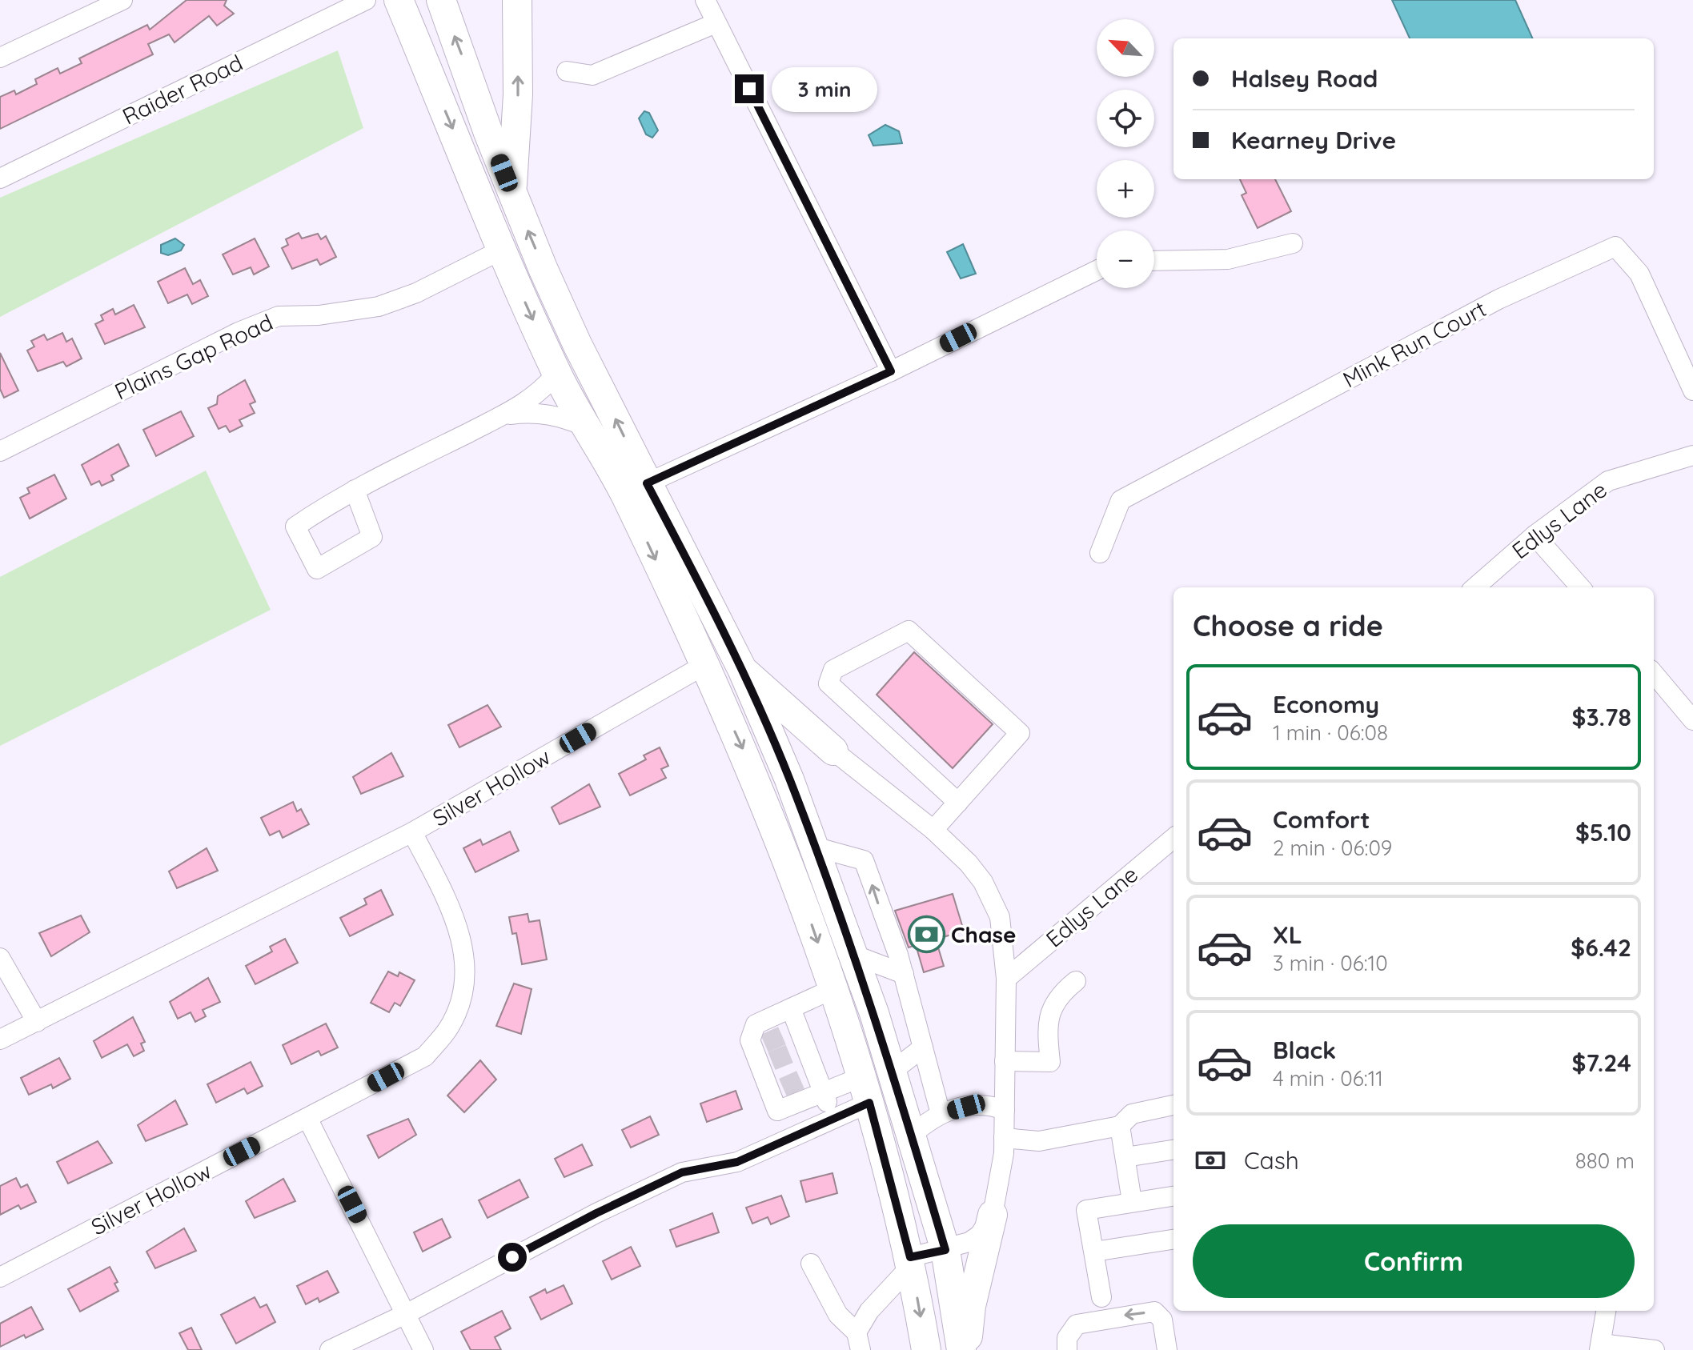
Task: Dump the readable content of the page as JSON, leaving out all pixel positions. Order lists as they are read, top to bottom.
{
  "streets": {
    "street": [
      "Raider Road",
      "Mink Run Court",
      "Plains Gap Road",
      "Edlys Lane",
      "Silver Hollow"
    ]
  },
  "places": {
    "bank": ["Chase"]
  },
  "north": "top left",
  "page": {
    "map_buttons": ["+", "−"],
    "banner": ["Halsey Road", "Kearney Drive"],
    "bubble": "3 min",
    "heading": "Choose a ride",
    "list": [
      {
        "name": "Economy",
        "note": "1 min · 06:08",
        "value": "$3.78"
      },
      {
        "name": "Comfort",
        "note": "2 min · 06:09",
        "value": "$5.10"
      },
      {
        "name": "XL",
        "note": "3 min · 06:10",
        "value": "$6.42"
      },
      {
        "name": "Black",
        "note": "4 min · 06:11",
        "value": "$7.24"
      }
    ],
    "pay": ["Cash", "880 m"],
    "buttons": "Confirm"
  }
}
